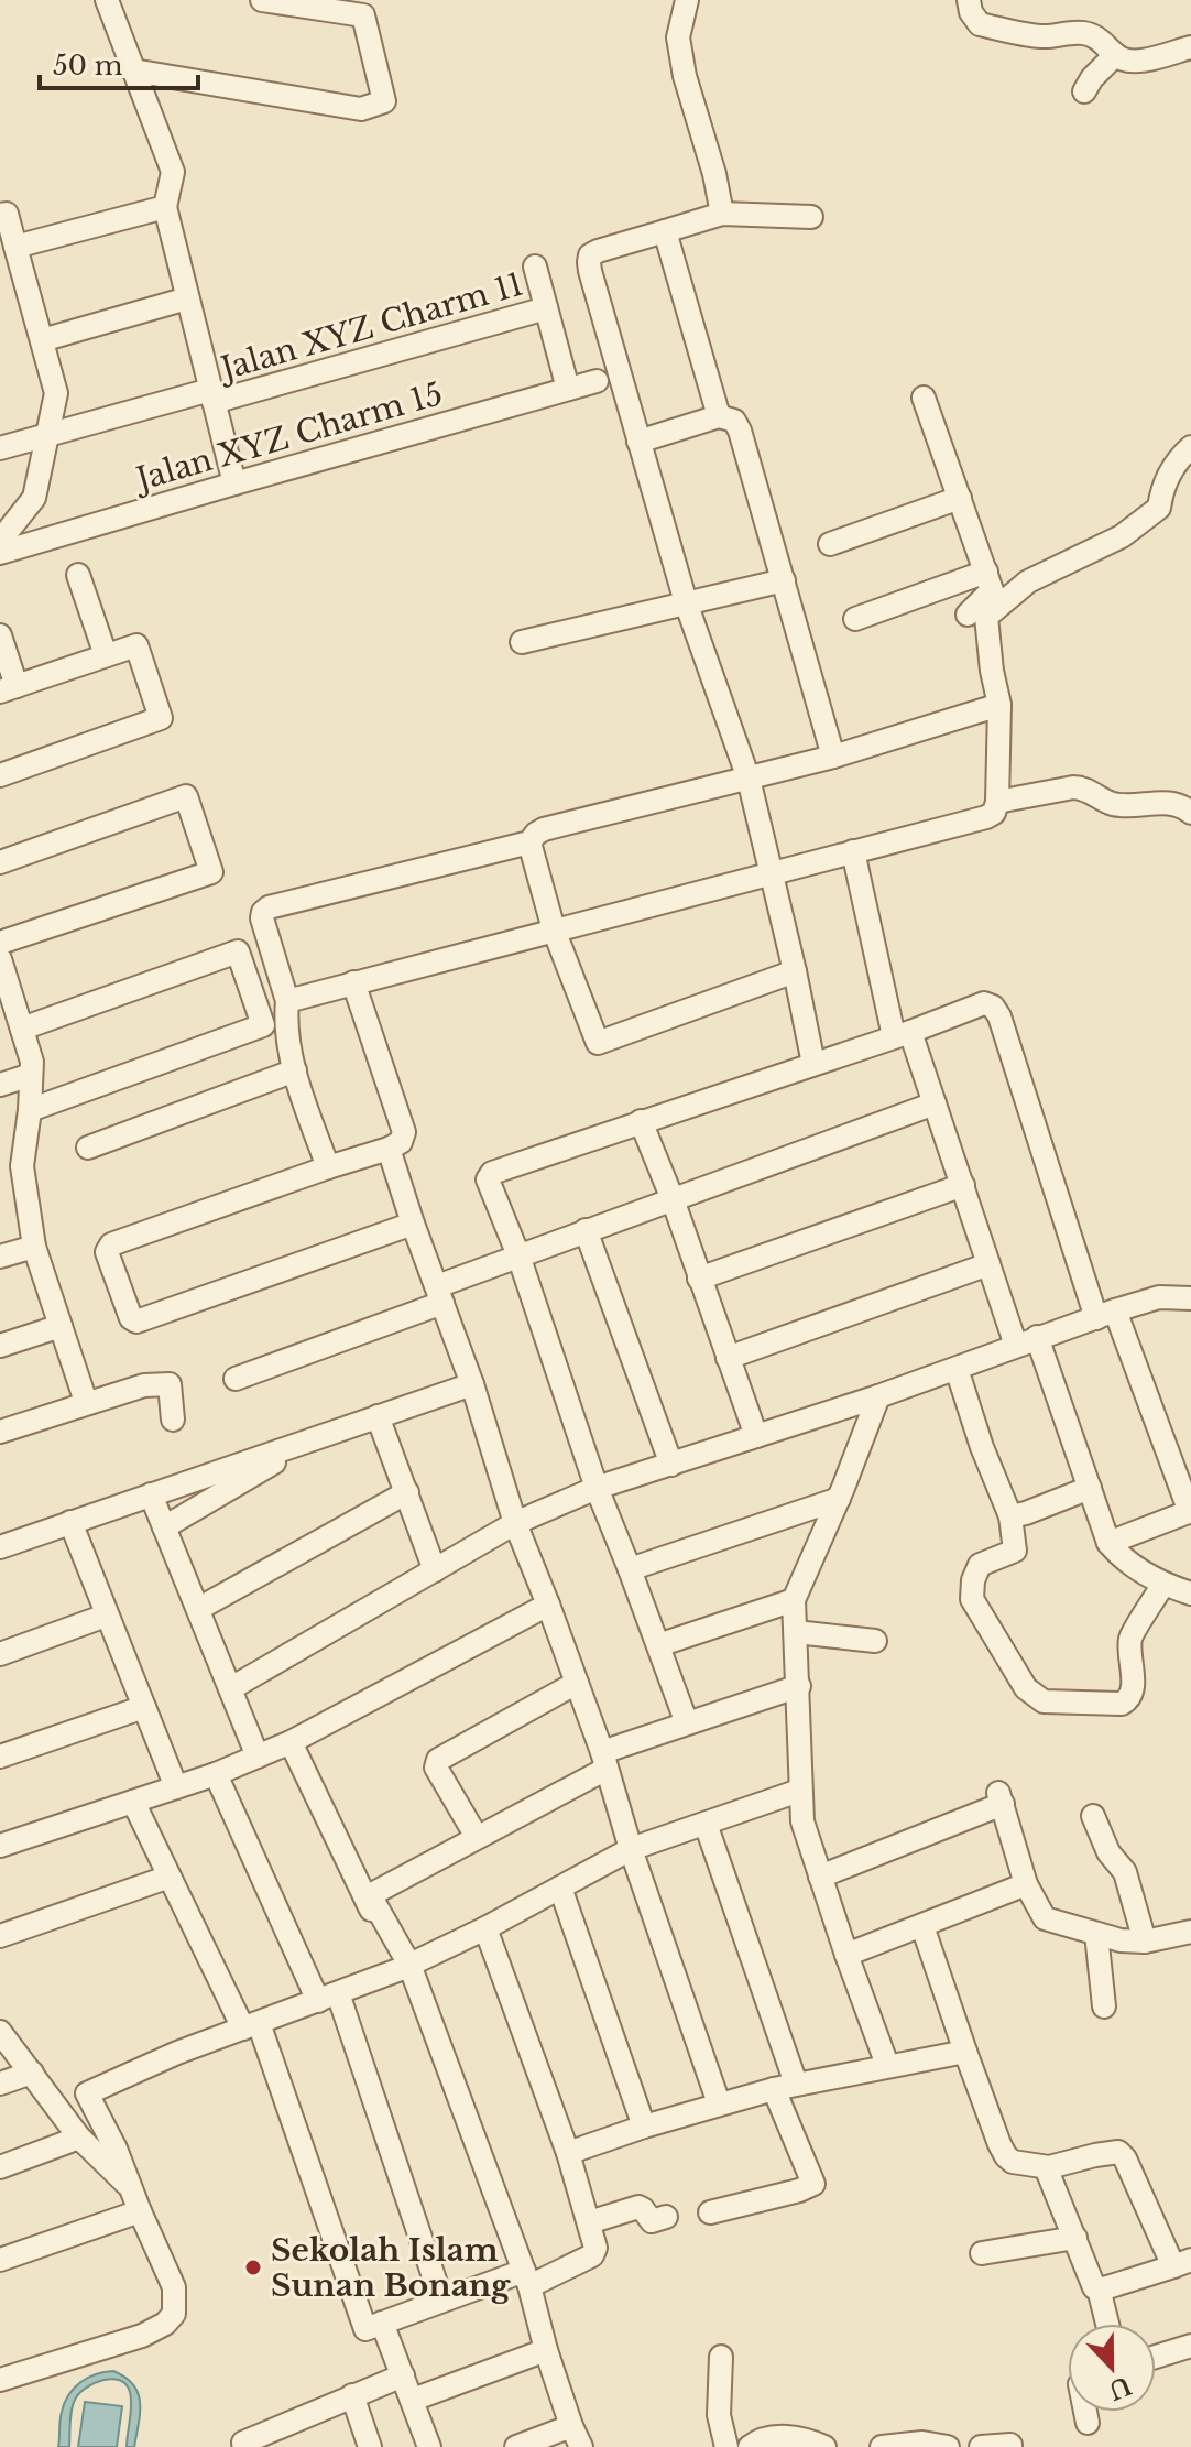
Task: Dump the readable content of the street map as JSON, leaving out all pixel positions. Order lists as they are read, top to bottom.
{
  "streets": {
    "street": ["Jalan XYZ Charm 11", "Jalan XYZ Charm 15"]
  },
  "crossings": [
    ["Jalan XYZ Charm 11", "Jalan XYZ Charm 15"]
  ],
  "places": ["Sekolah Islam Sunan Bonang"],
  "scale_bar": "50 m",
  "north": "bottom"
}
